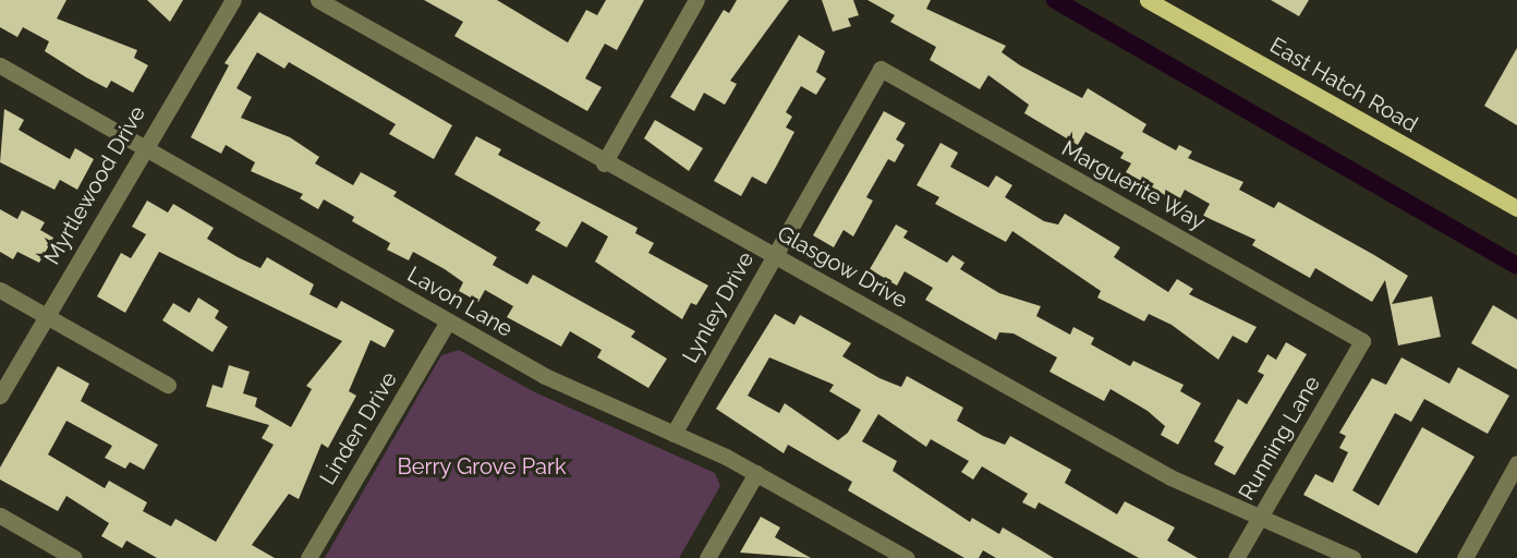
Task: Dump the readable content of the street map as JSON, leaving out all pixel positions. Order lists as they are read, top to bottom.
{
  "streets": {
    "main road": ["East Hatch Road"],
    "street": [
      "Myrtlewood Drive",
      "Marguerite Way",
      "Glasgow Drive",
      "Lavon Lane",
      "Lynley Drive",
      "Linden Drive",
      "Running Lane"
    ]
  },
  "crossings": [
    ["Myrtlewood Drive", "Lavon Lane"],
    ["Marguerite Way", "Lynley Drive"],
    ["Marguerite Way", "Running Lane"],
    ["Glasgow Drive", "Lynley Drive"],
    ["Glasgow Drive", "Running Lane"],
    ["Lavon Lane", "Lynley Drive"],
    ["Lavon Lane", "Linden Drive"]
  ],
  "parks": ["Berry Grove Park"]
}
